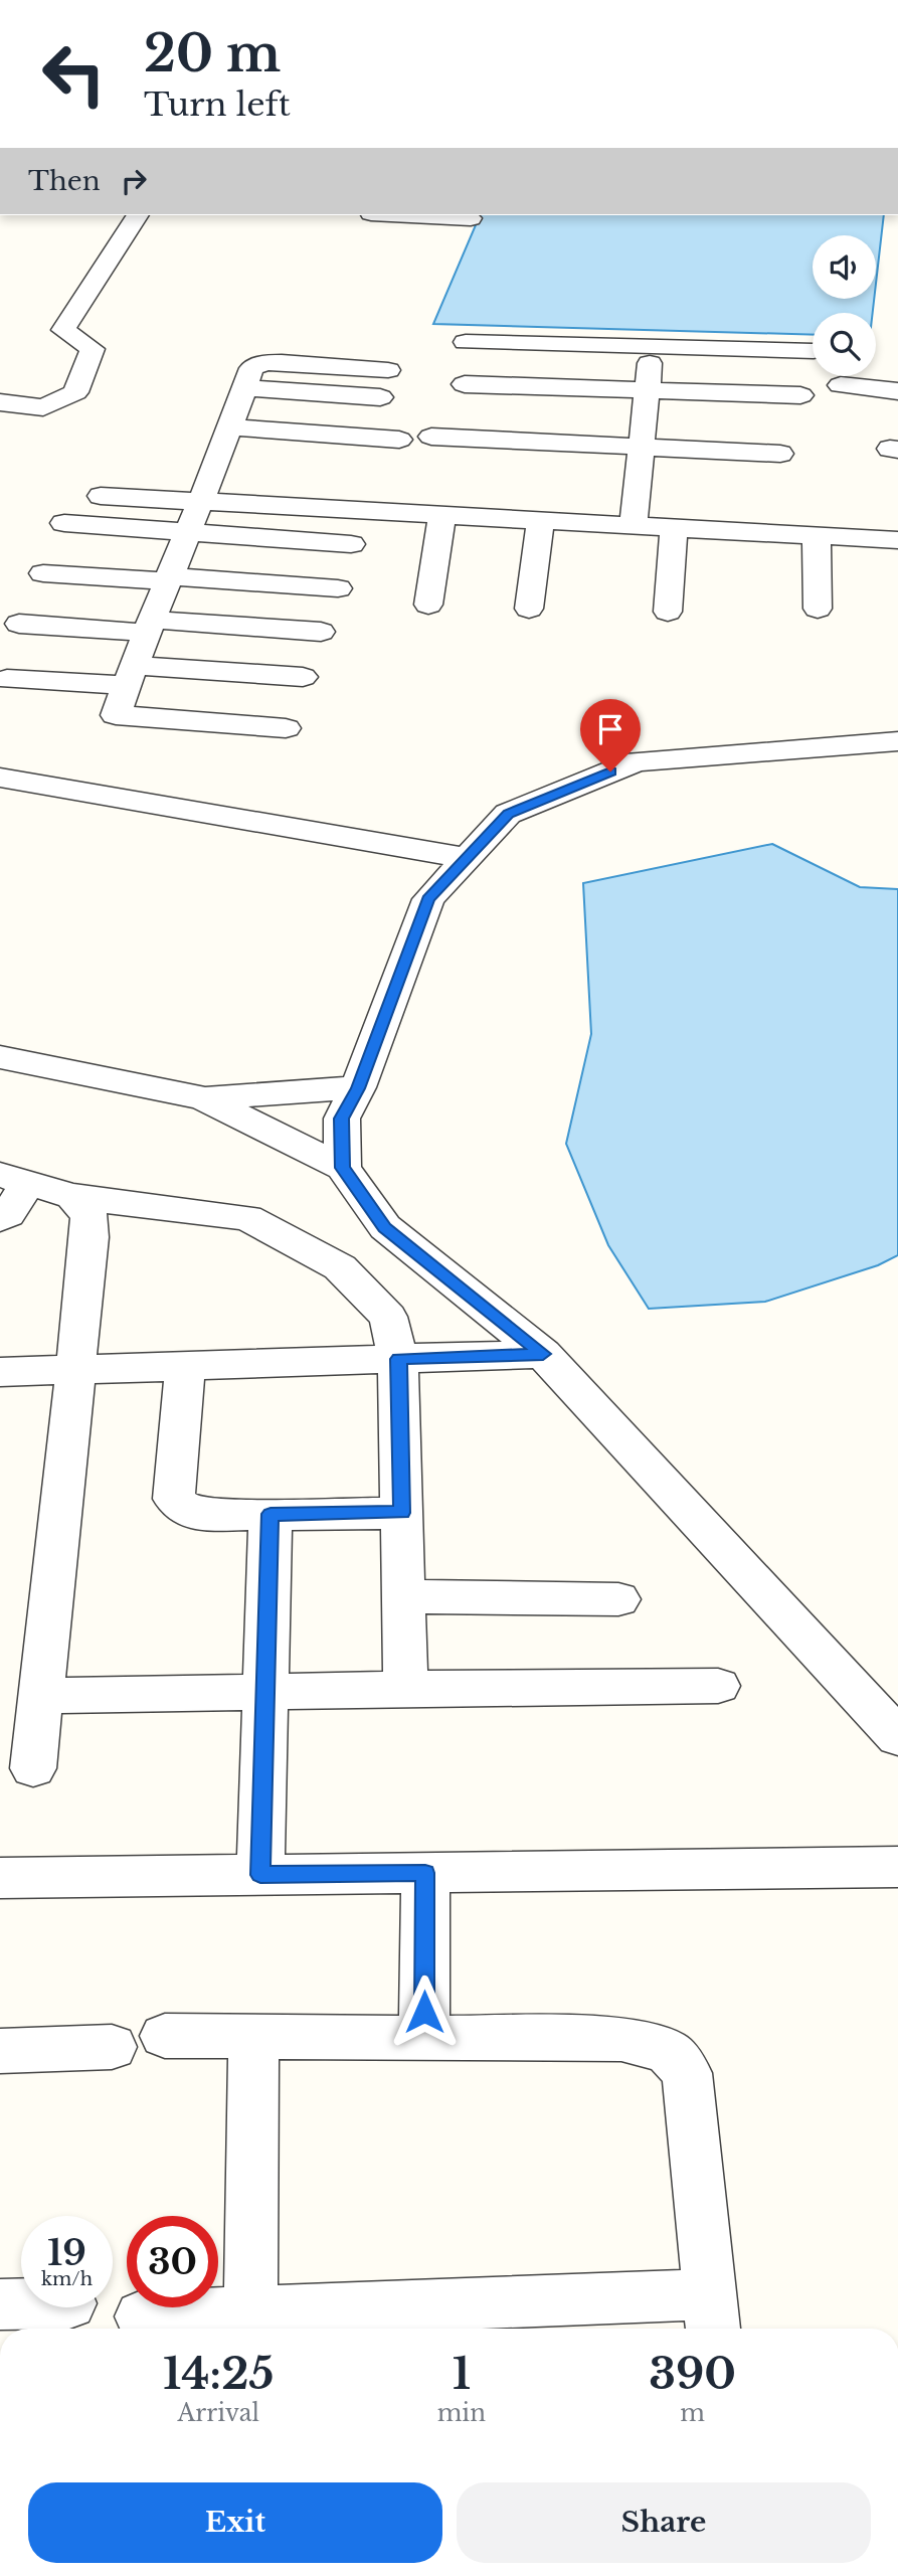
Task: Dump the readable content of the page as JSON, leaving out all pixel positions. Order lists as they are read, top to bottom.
{
  "page": {
    "turn": ["20 m", "Turn left"],
    "then": "Then",
    "speed": "19 km/h",
    "limit": "30",
    "eta": [
      "14:25",
      "Arrival",
      "1",
      "min",
      "390",
      "m"
    ],
    "buttons": ["Exit", "Share"]
  }
}
